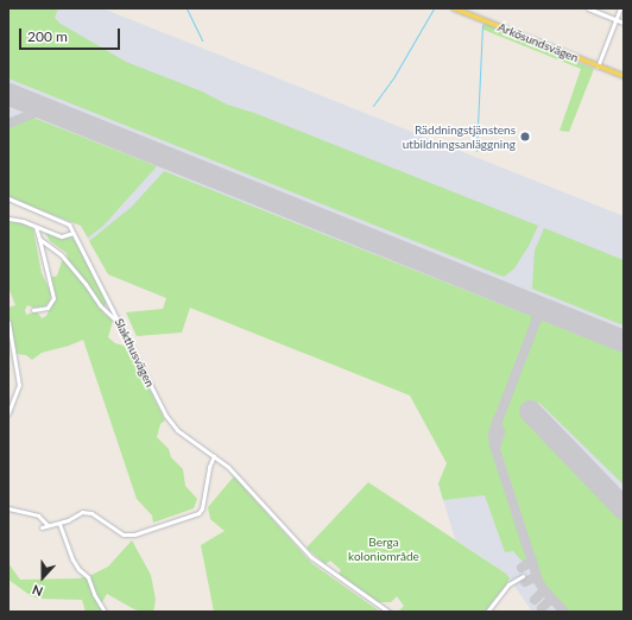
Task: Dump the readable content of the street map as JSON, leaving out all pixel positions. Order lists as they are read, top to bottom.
{
  "streets": {
    "main road": ["Arkösundsvägen"],
    "street": ["Slakthusvägen"]
  },
  "parks": ["Berga koloniområde"],
  "places": ["Räddningstjänstens utbildningsanläggning"],
  "scale_bar": "200 m",
  "north": "bottom"
}
